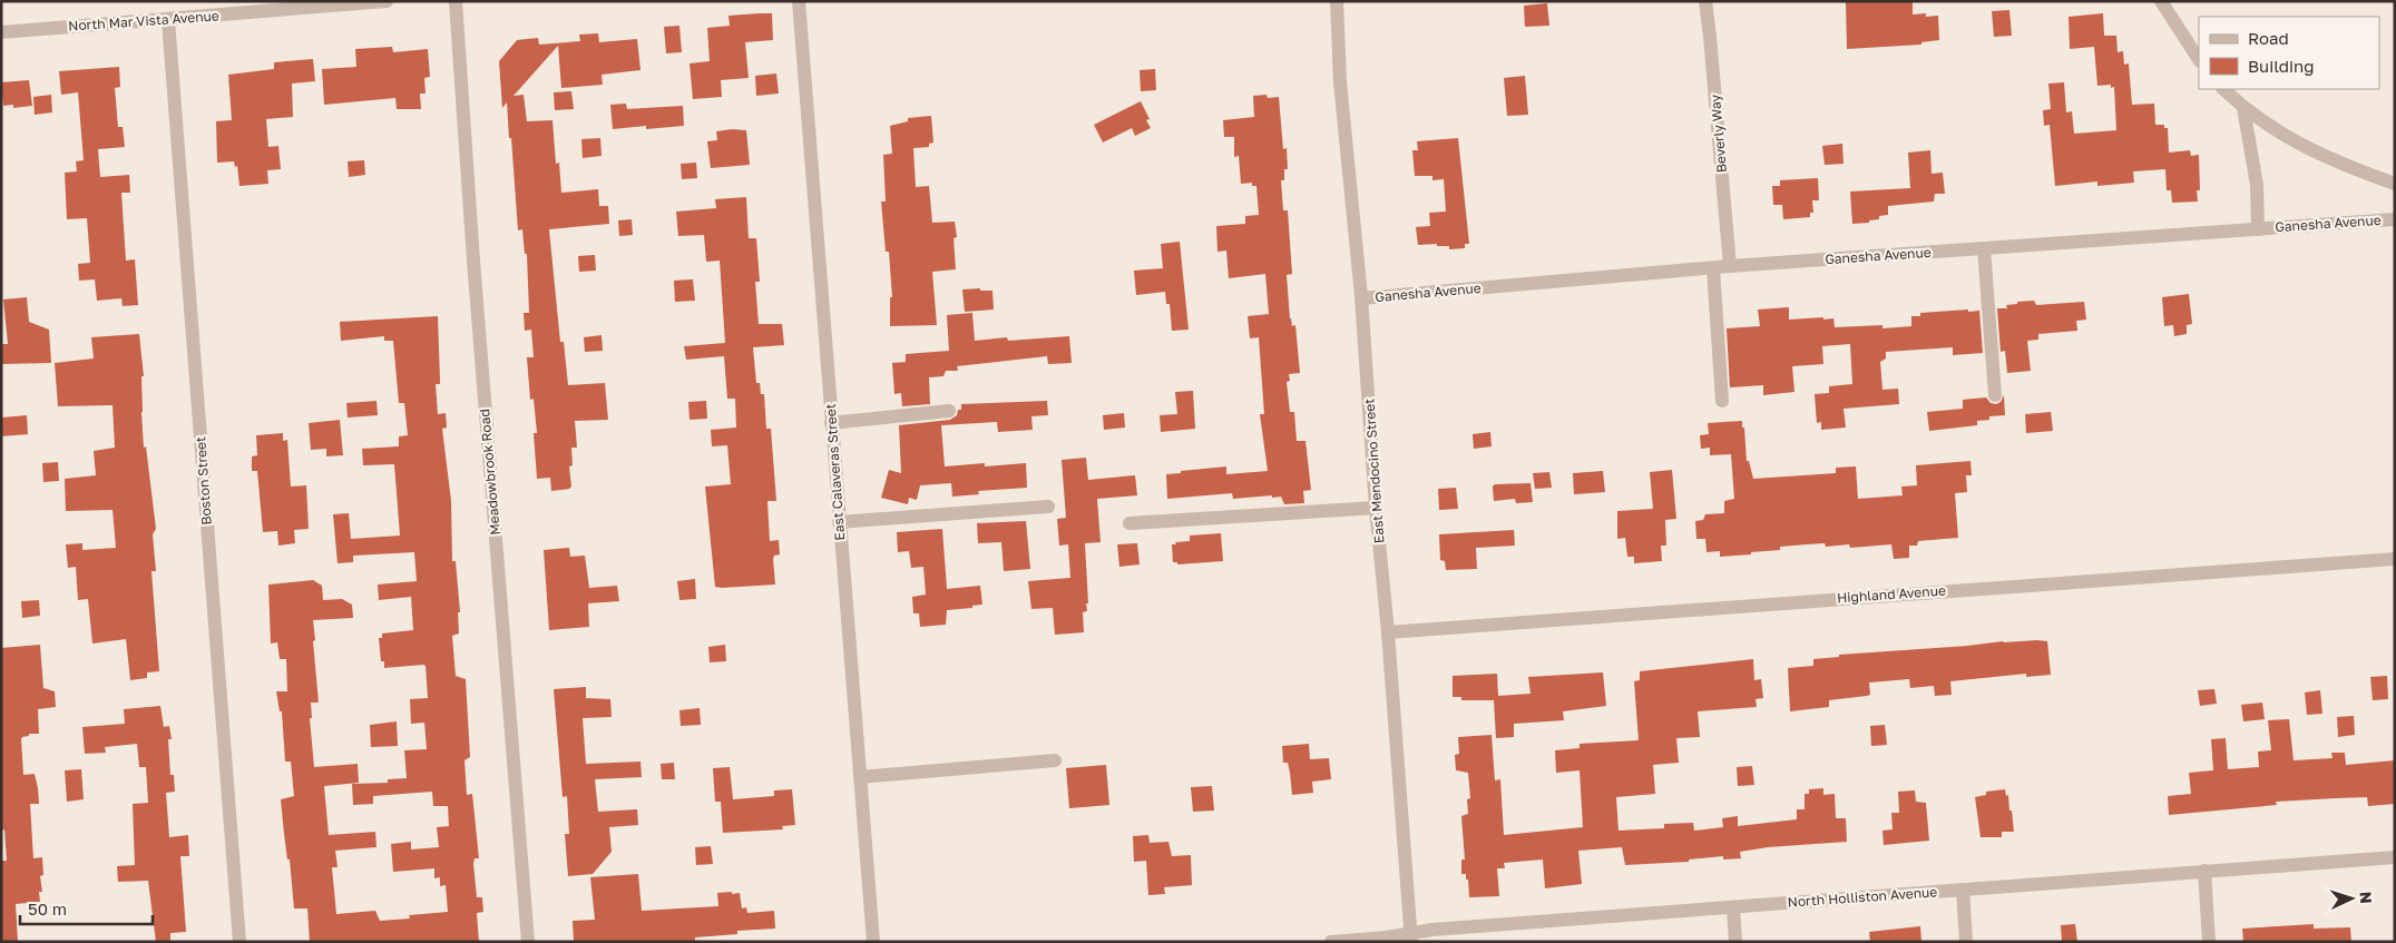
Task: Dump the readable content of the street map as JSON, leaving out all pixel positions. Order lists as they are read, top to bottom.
{
  "streets": {
    "street": [
      "North Mar Vista Avenue",
      "Beverly Way",
      "Ganesha Avenue",
      "East Mendocino Street",
      "Meadowbrook Road",
      "East Calaveras Street",
      "Boston Street",
      "Highland Avenue",
      "North Holliston Avenue"
    ]
  },
  "crossings": [
    ["North Mar Vista Avenue", "Boston Street"],
    ["Beverly Way", "Ganesha Avenue"],
    ["Ganesha Avenue", "East Mendocino Street"],
    ["East Mendocino Street", "Highland Avenue"],
    ["East Mendocino Street", "North Holliston Avenue"]
  ],
  "legend": ["Road", "Building"],
  "scale_bar": "50 m",
  "north": "right"
}
